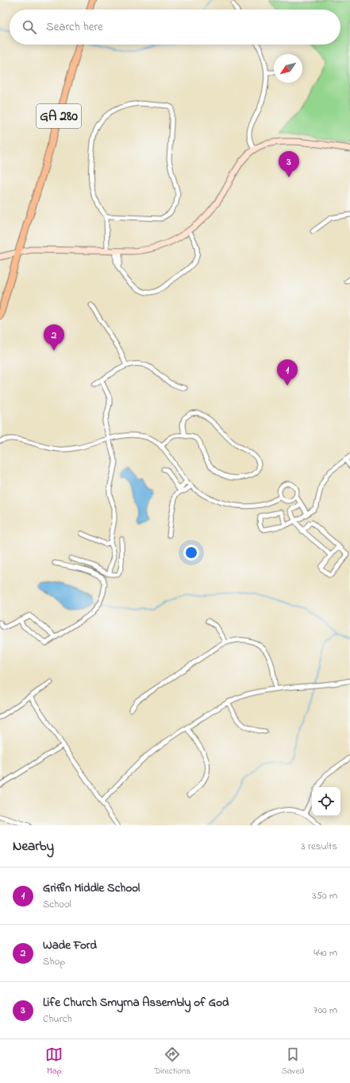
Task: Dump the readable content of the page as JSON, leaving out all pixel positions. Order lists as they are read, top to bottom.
{
  "streets": {
    "main road": ["GA 280"]
  },
  "north": "bottom left",
  "page": {
    "search": "Search here",
    "pins": ["3", "2", "1"],
    "heading": ["Nearby", "3 results"],
    "list": [
      {
        "mark": "1",
        "name": "Griffin Middle School",
        "note": "School",
        "value": "350 m"
      },
      {
        "mark": "2",
        "name": "Wade Ford",
        "note": "Shop",
        "value": "440 m"
      },
      {
        "mark": "3",
        "name": "Life Church Smyrna Assembly of God",
        "note": "Church",
        "value": "700 m"
      }
    ],
    "nav": ["Map", "Directions", "Saved"]
  }
}
